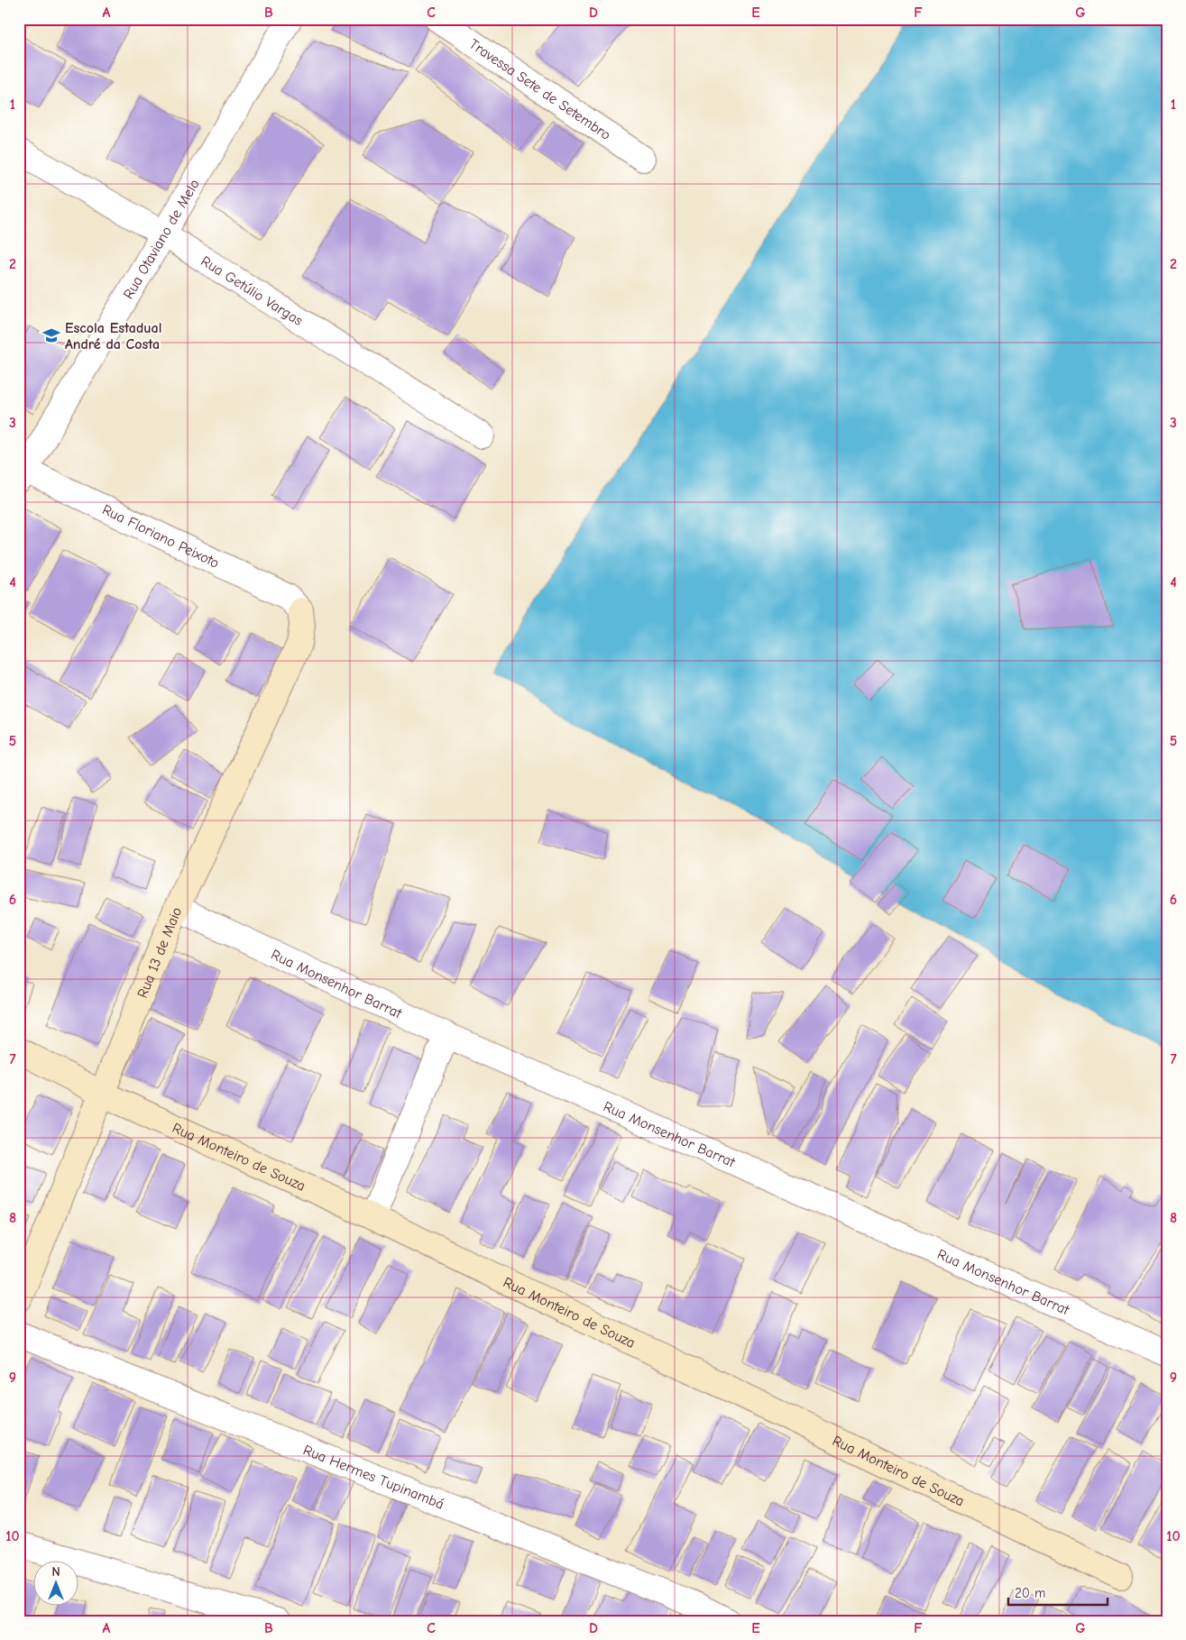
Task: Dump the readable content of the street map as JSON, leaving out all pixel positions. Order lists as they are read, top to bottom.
{
  "streets": {
    "street": [
      "Travessa Sete de Setembro",
      "Rua Otaviano de Melo",
      "Rua Getúlio Vargas",
      "Rua Floriano Peixoto",
      "Rua 13 de Maio",
      "Rua Monsenhor Barrat",
      "Rua Monteiro de Souza",
      "Rua Hermes Tupinambá"
    ]
  },
  "crossings": [
    ["Rua Otaviano de Melo", "Rua Getúlio Vargas"],
    ["Rua Otaviano de Melo", "Rua Floriano Peixoto"],
    ["Rua Floriano Peixoto", "Rua 13 de Maio"],
    ["Rua 13 de Maio", "Rua Monsenhor Barrat"],
    ["Rua 13 de Maio", "Rua Monteiro de Souza"]
  ],
  "places": {
    "school or university": ["Escola Estadual André da Costa"]
  },
  "scale_bar": "20 m",
  "north": "top",
  "grid": {
    "columns": [
      "A",
      "B",
      "C",
      "D",
      "E",
      "F",
      "G"
    ],
    "rows": [
      "1",
      "2",
      "3",
      "4",
      "5",
      "6",
      "7",
      "8",
      "9",
      "10"
    ]
  }
}
